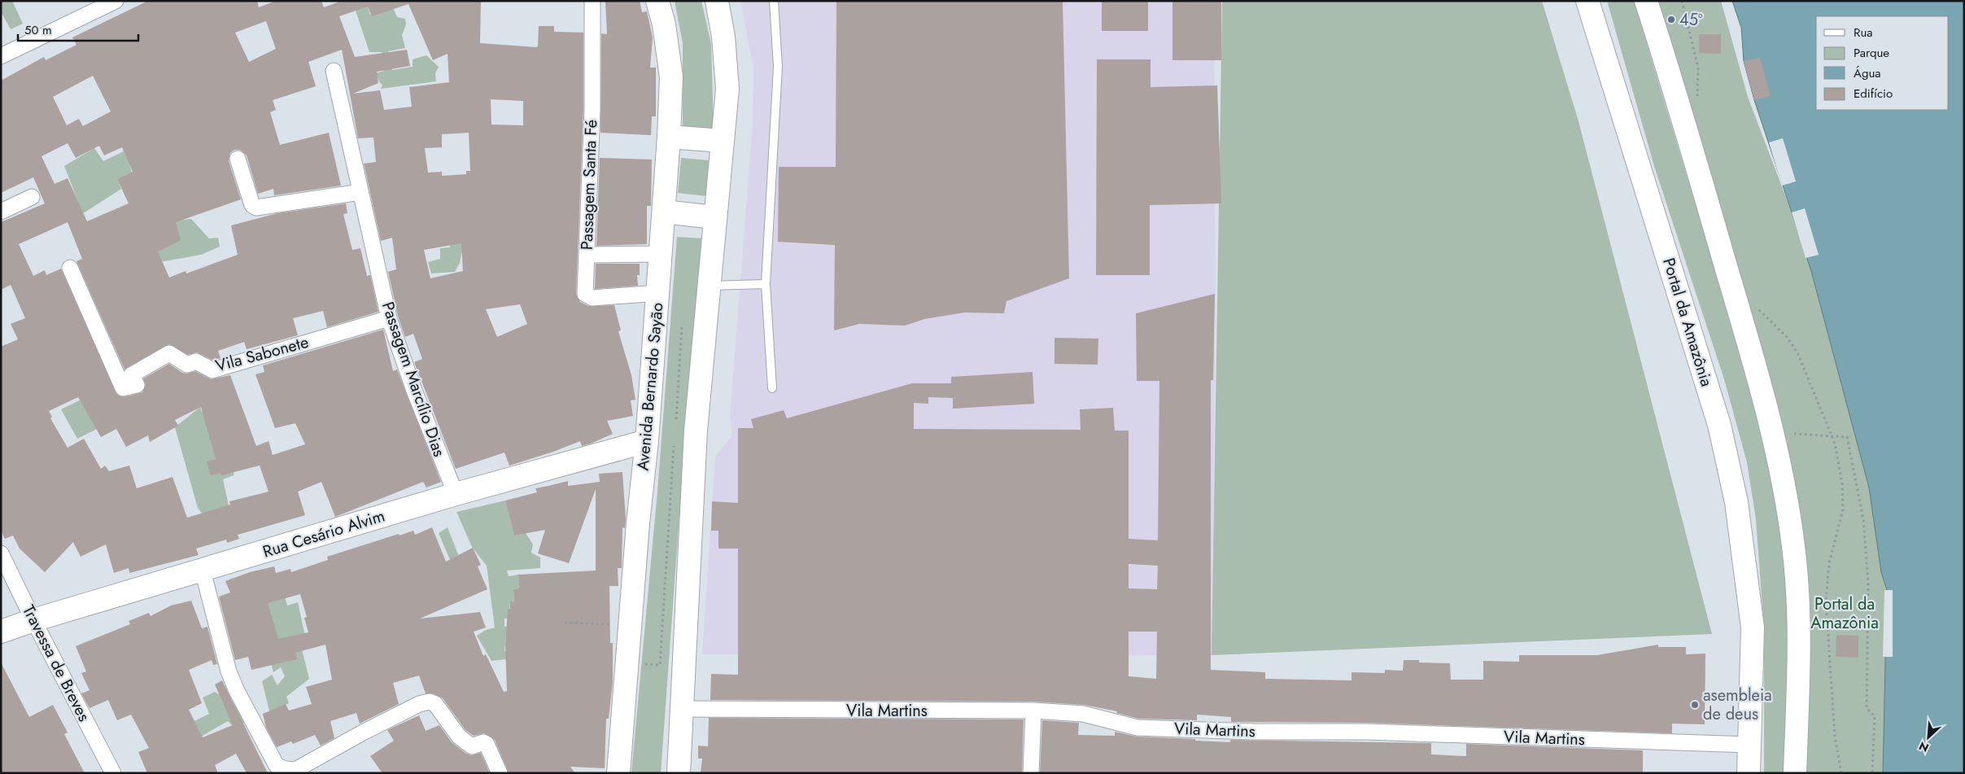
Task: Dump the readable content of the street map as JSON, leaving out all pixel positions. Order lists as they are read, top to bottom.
{
  "streets": {
    "street": [
      "Passagem Santa Fé",
      "Portal da Amazônia",
      "Vila Sabonete",
      "Passagem Marcílio Dias",
      "Avenida Bernardo Sayão",
      "Rua Cesário Alvim",
      "Travessa de Breves",
      "Vila Martins"
    ]
  },
  "crossings": [
    ["Passagem Santa Fé", "Avenida Bernardo Sayão"],
    ["Portal da Amazônia", "Vila Martins"],
    ["Vila Sabonete", "Passagem Marcílio Dias"],
    ["Passagem Marcílio Dias", "Rua Cesário Alvim"],
    ["Avenida Bernardo Sayão", "Rua Cesário Alvim"],
    ["Rua Cesário Alvim", "Travessa de Breves"]
  ],
  "parks": ["Portal da Amazônia"],
  "places": ["45º", "asembleia de deus"],
  "legend": [
    "Rua",
    "Parque",
    "Água",
    "Edifício"
  ],
  "scale_bar": "50 m",
  "north": "bottom left"
}
